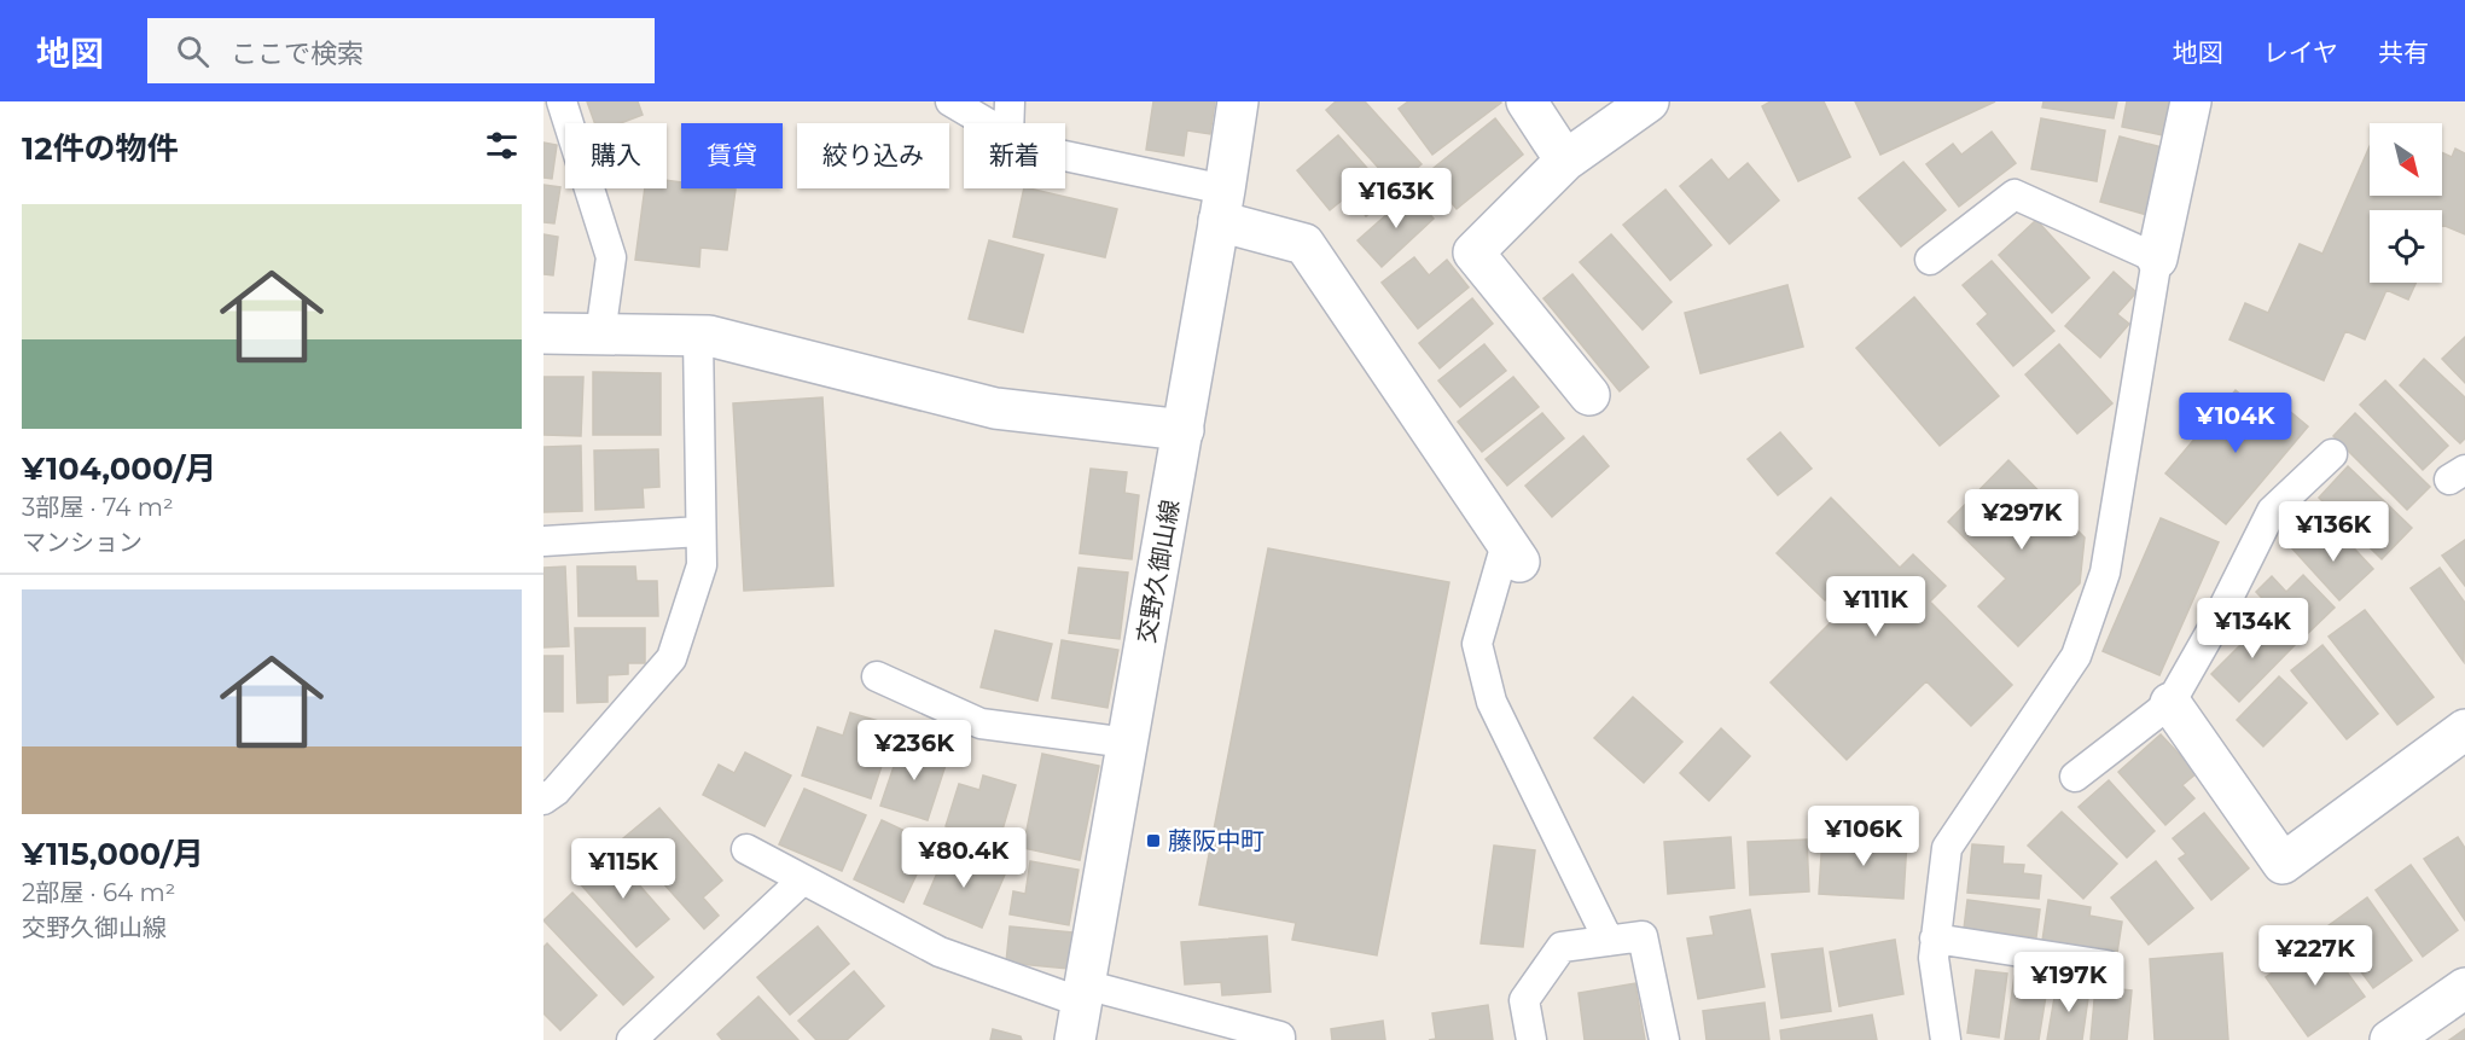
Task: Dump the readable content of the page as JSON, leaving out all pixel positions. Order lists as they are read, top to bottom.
{
  "streets": {
    "street": ["交野久御山線"]
  },
  "places": {
    "transit": ["藤阪中町"]
  },
  "north": "bottom right",
  "page": {
    "header": "地図",
    "search": "ここで検索",
    "nav": ["地図", "レイヤ", "共有"],
    "heading": "12件の物件",
    "chip": [
      "購入",
      "賃貸",
      "絞り込み",
      "新着"
    ],
    "price": [
      "¥163K",
      "¥104K",
      "¥297K",
      "¥136K",
      "¥111K",
      "¥134K",
      "¥236K",
      "¥106K",
      "¥80.4K",
      "¥115K",
      "¥227K",
      "¥197K"
    ],
    "list": [
      {
        "name": "¥104,000/月",
        "note": "3部屋 · 74 m² · マンション"
      },
      {
        "name": "¥115,000/月",
        "note": "2部屋 · 64 m² · 交野久御山線"
      }
    ]
  }
}
